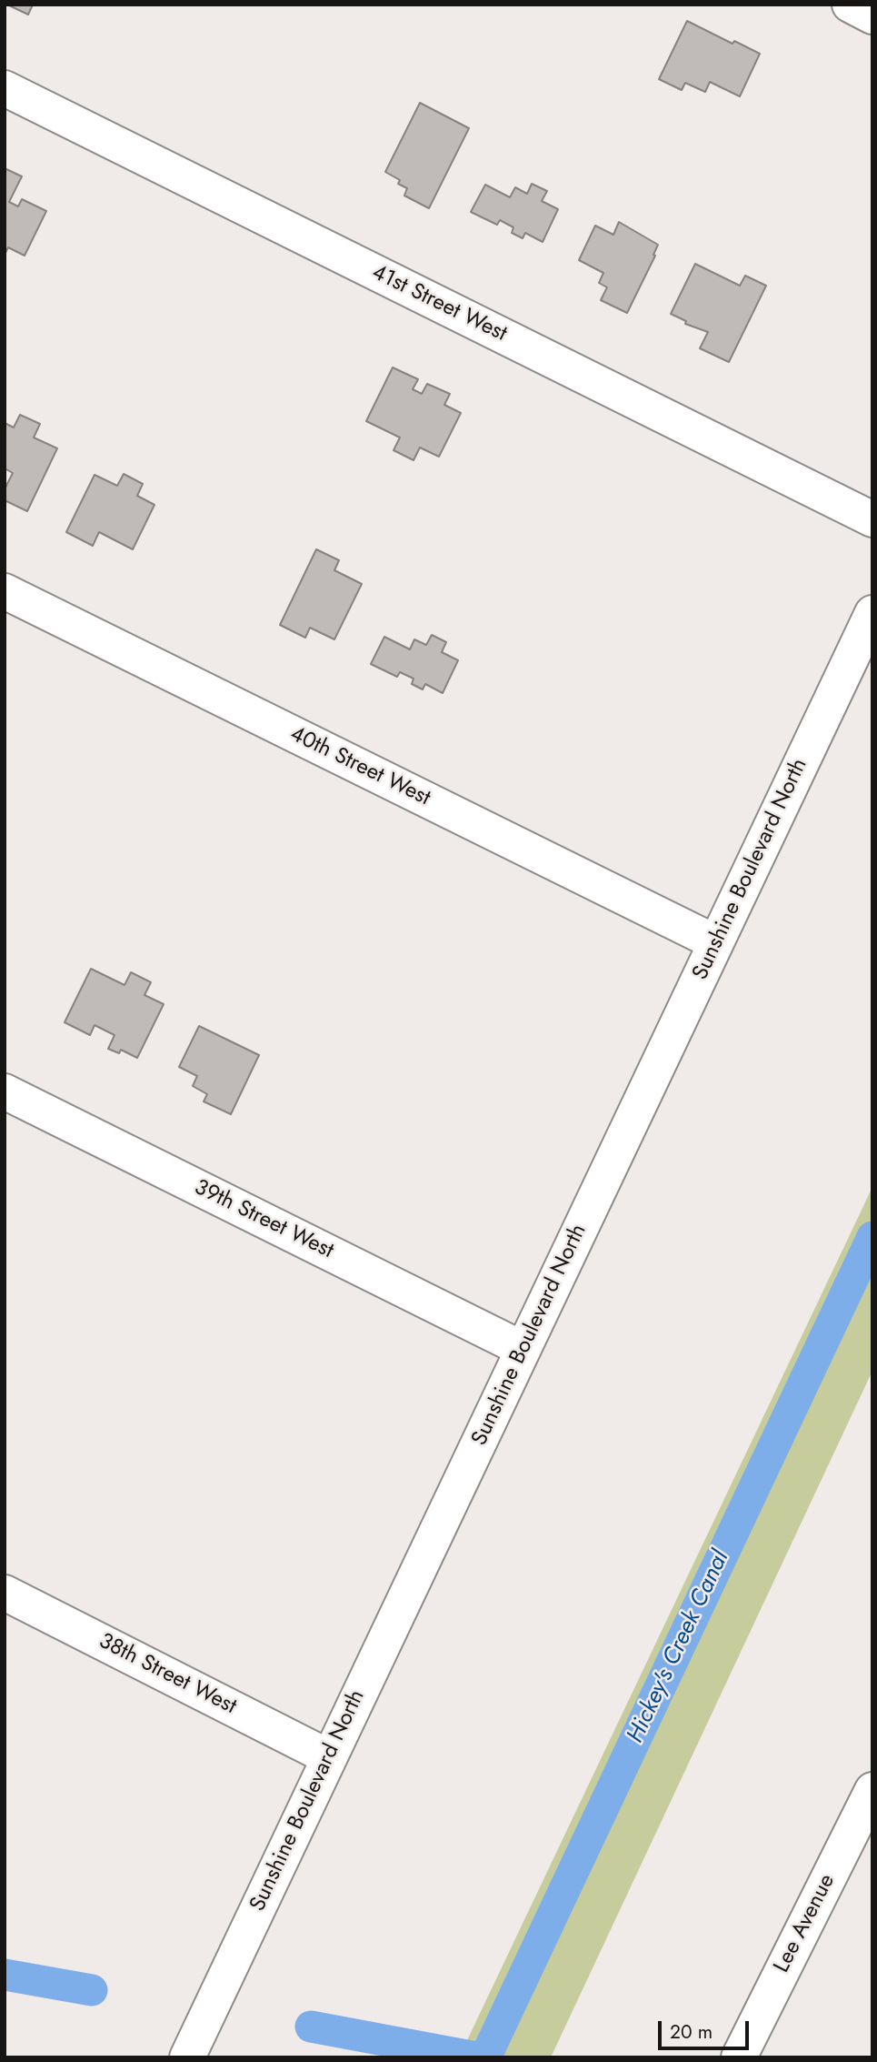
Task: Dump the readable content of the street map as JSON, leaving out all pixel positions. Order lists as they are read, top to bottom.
{
  "streets": {
    "street": [
      "41st Street West",
      "40th Street West",
      "Sunshine Boulevard North",
      "39th Street West",
      "38th Street West",
      "Lee Avenue"
    ]
  },
  "crossings": [
    ["40th Street West", "Sunshine Boulevard North"],
    ["Sunshine Boulevard North", "39th Street West"],
    ["Sunshine Boulevard North", "38th Street West"]
  ],
  "water": ["Hickey's Creek Canal"],
  "scale_bar": "20 m"
}
